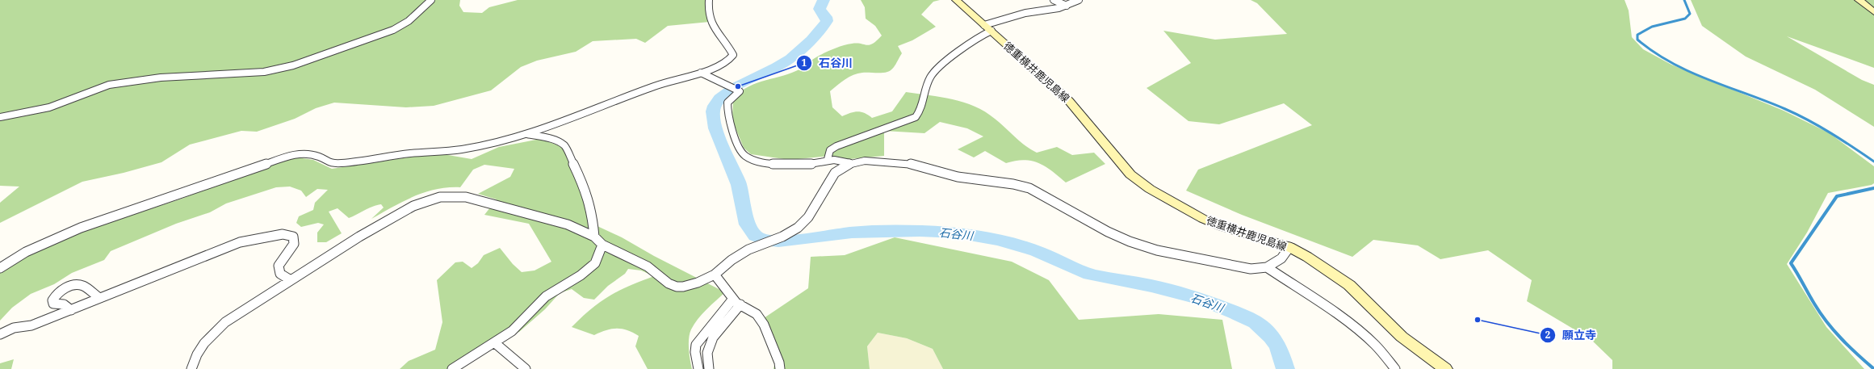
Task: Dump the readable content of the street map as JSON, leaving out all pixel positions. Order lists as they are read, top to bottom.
{
  "streets": {
    "main road": ["徳重横井鹿児島線"]
  },
  "water": ["石谷川"],
  "places": ["石谷川", "願立寺"]
}
